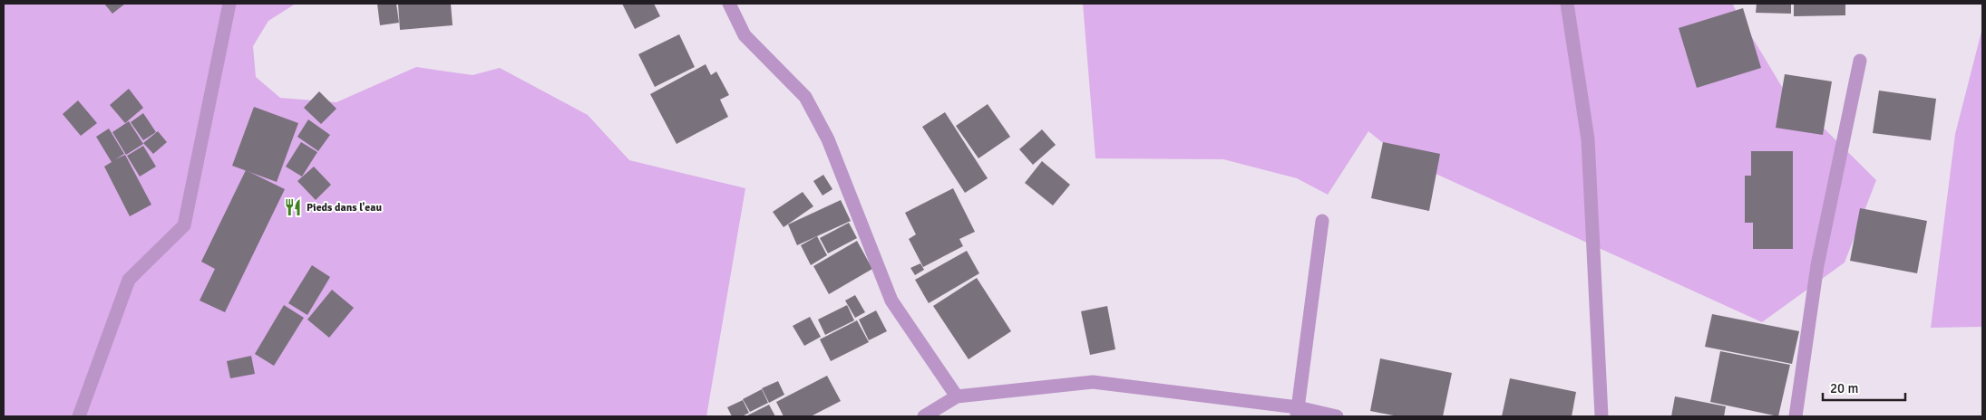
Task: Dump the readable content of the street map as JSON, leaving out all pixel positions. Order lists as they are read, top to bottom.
{
  "places": {
    "restaurant": ["Pieds dans l'eau"]
  },
  "scale_bar": "20 m"
}
